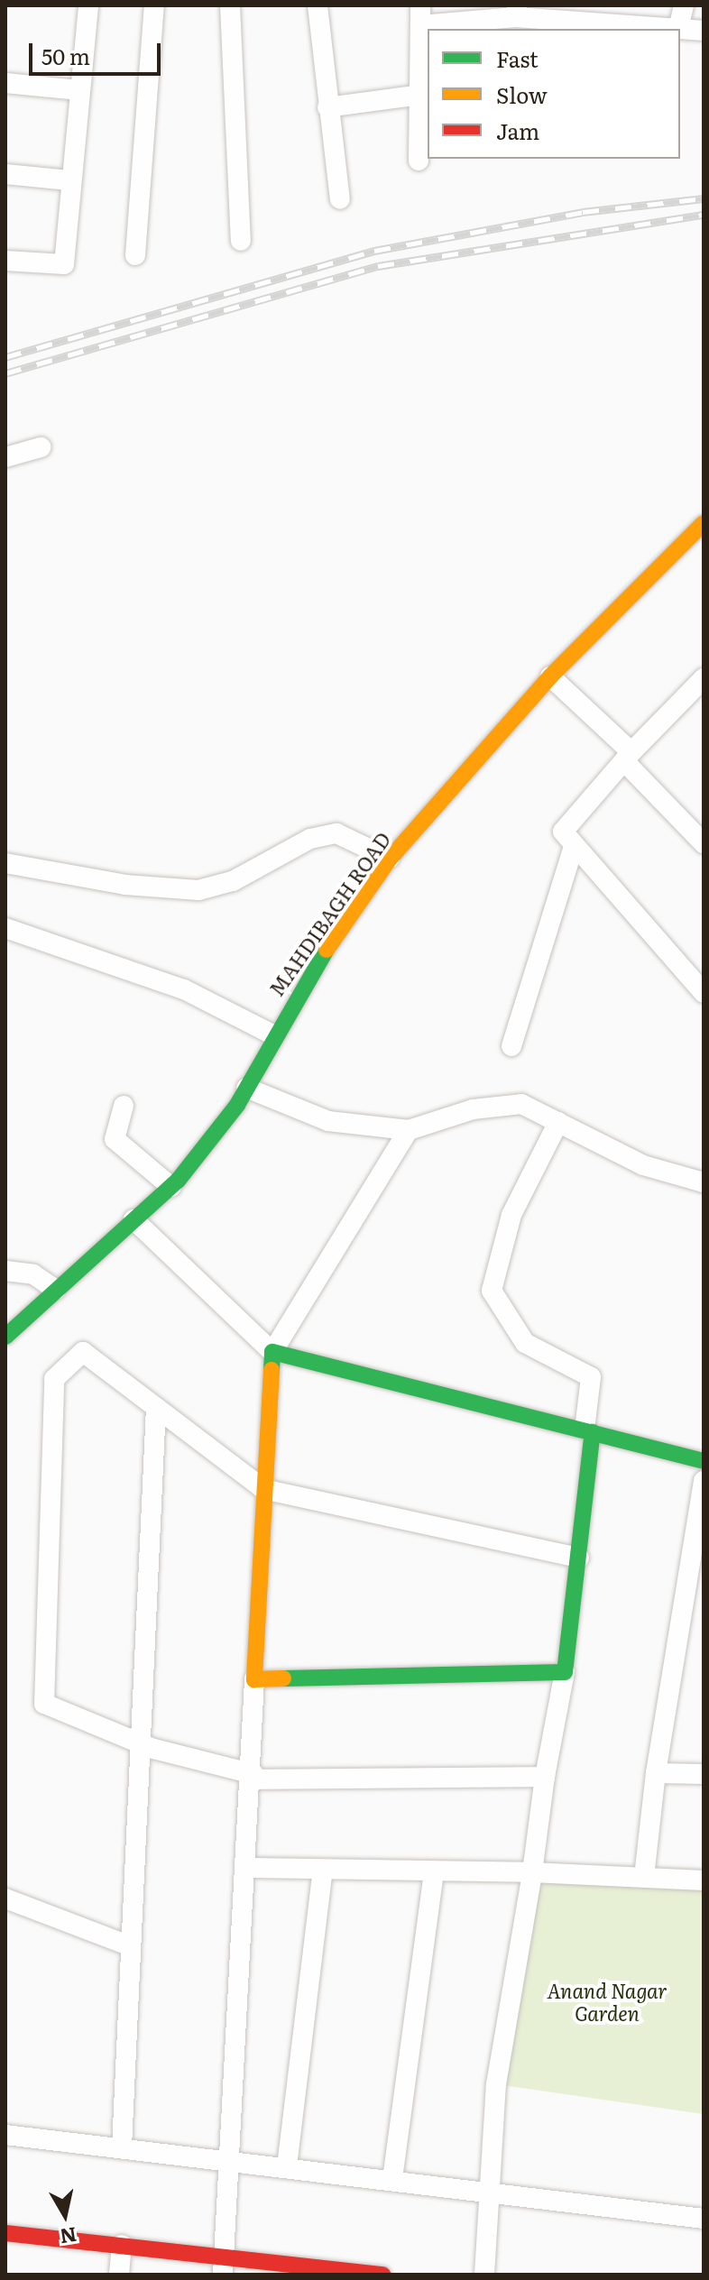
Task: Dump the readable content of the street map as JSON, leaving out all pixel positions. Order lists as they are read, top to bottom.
{
  "streets": {
    "street": ["MAHDIBAGH ROAD"]
  },
  "parks": ["Anand Nagar Garden"],
  "legend": ["Fast", "Slow", "Jam"],
  "scale_bar": "50 m",
  "north": "bottom"
}
